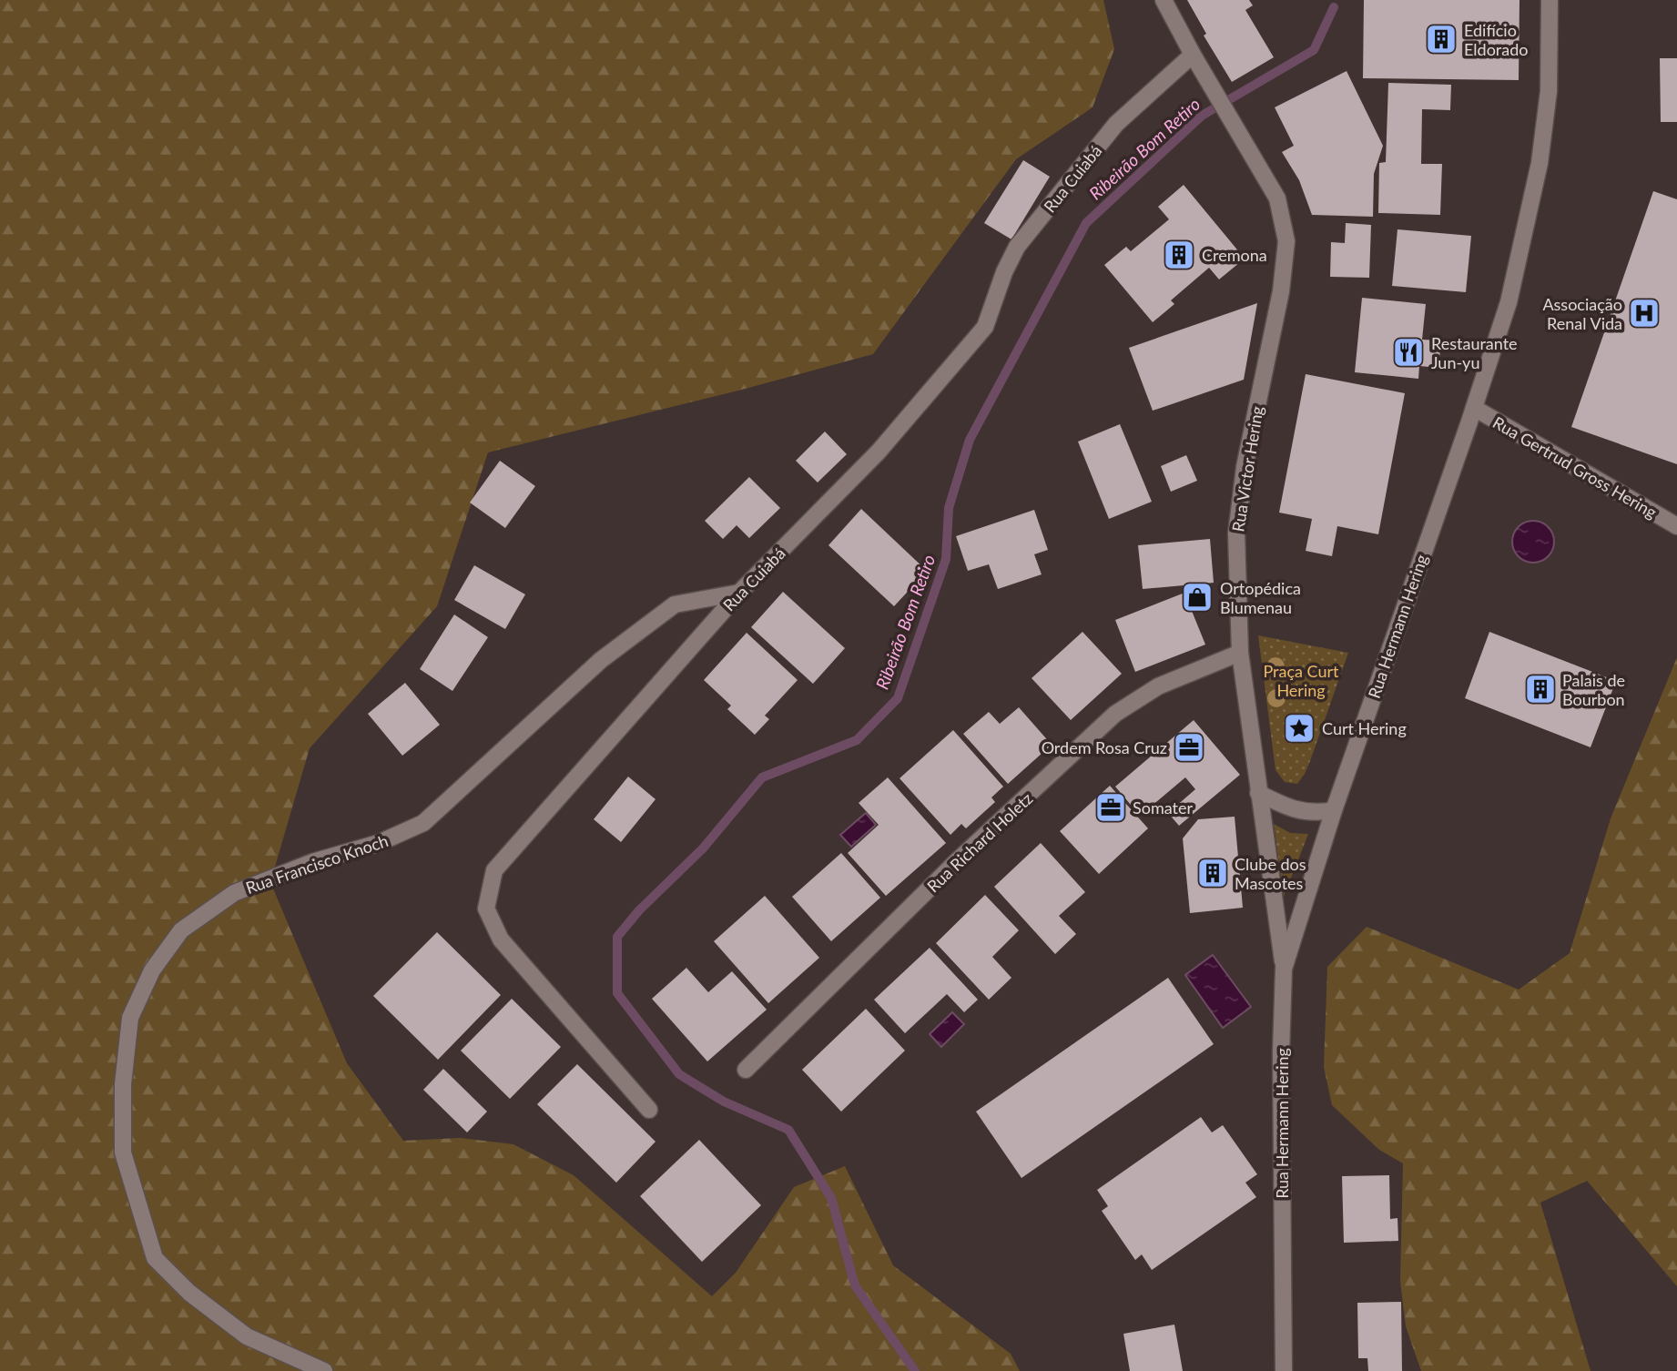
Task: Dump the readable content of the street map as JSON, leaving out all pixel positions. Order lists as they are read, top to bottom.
{
  "streets": {
    "street": [
      "Rua Cuiabá",
      "Rua Gertrud Gross Hering",
      "Rua Victor Hering",
      "Rua Hermann Hering",
      "Rua Richard Holetz",
      "Rua Francisco Knoch"
    ]
  },
  "crossings": [
    ["Rua Cuiabá", "Rua Victor Hering"],
    ["Rua Cuiabá", "Rua Francisco Knoch"],
    ["Rua Gertrud Gross Hering", "Rua Hermann Hering"],
    ["Rua Victor Hering", "Rua Hermann Hering"],
    ["Rua Victor Hering", "Rua Richard Holetz"]
  ],
  "water": ["Ribeirão Bom Retiro"],
  "parks": ["Praça Curt Hering"],
  "places": {
    "building": [
      "Edifício Eldorado",
      "Cremona",
      "Palais de Bourbon",
      "Clube dos Mascotes"
    ],
    "hospital": ["Associação Renal Vida"],
    "restaurant": ["Restaurante Jun-yu"],
    "shop": ["Ortopédica Blumenau"],
    "place": ["Curt Hering"],
    "office": ["Ordem Rosa Cruz", "Somater"]
  }
}
